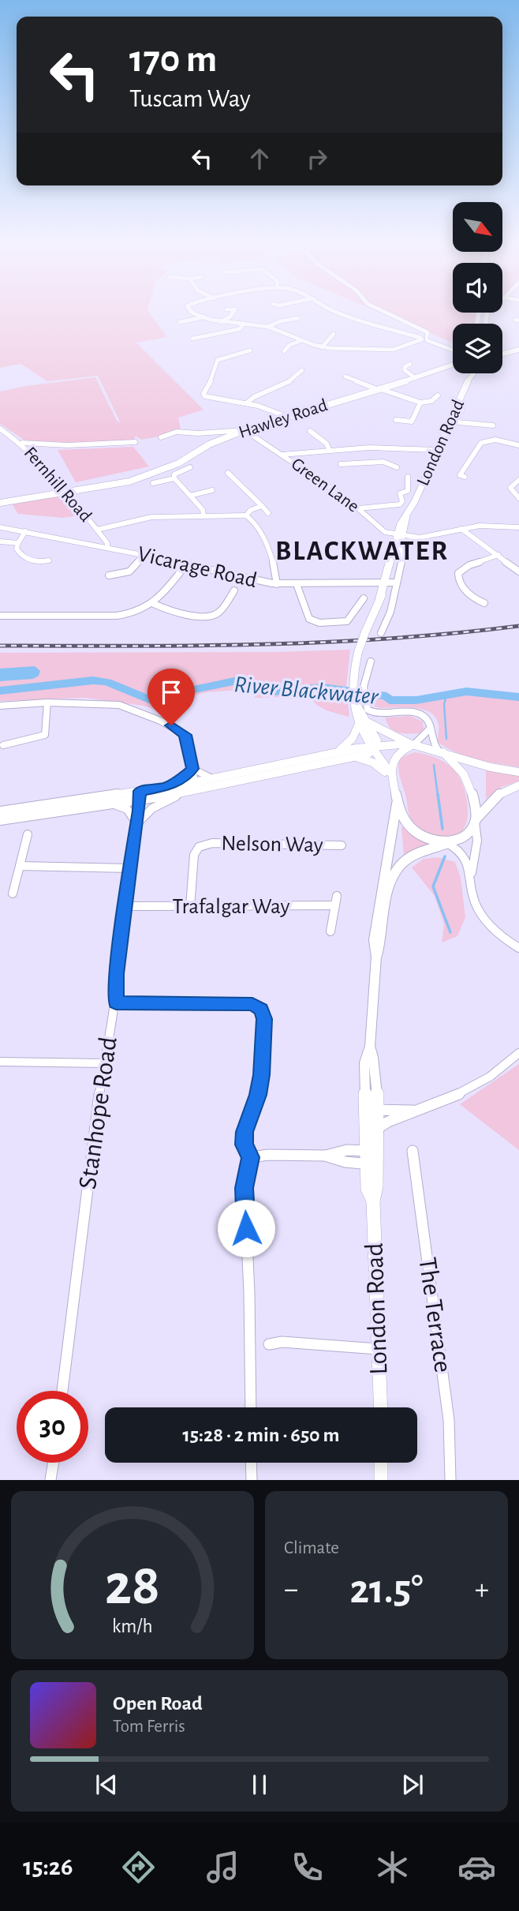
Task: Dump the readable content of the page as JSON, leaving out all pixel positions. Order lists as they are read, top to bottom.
{
  "streets": {
    "main road": ["Hawley Road", "London Road"],
    "street": [
      "Fernhill Road",
      "Green Lane",
      "Vicarage Road",
      "Nelson Way",
      "Trafalgar Way",
      "Stanhope Road",
      "The Terrace"
    ]
  },
  "crossings": [
    ["Hawley Road", "Fernhill Road"],
    ["London Road", "Green Lane"],
    ["London Road", "Vicarage Road"],
    ["Fernhill Road", "Vicarage Road"],
    ["Nelson Way", "Trafalgar Way"],
    ["Trafalgar Way", "Stanhope Road"]
  ],
  "districts": ["BLACKWATER"],
  "water": ["River Blackwater"],
  "north": "bottom right",
  "page": {
    "turn": ["170 m", "Tuscam Way"],
    "limit": "30",
    "trip": "15:28 · 2 min · 650 m",
    "tile": "Climate",
    "heat": ["−", "21.5°", "+"],
    "song": ["Open Road", "Tom Ferris"],
    "tabs": "15:26",
    "gauge": ["28", "km/h"]
  }
}
